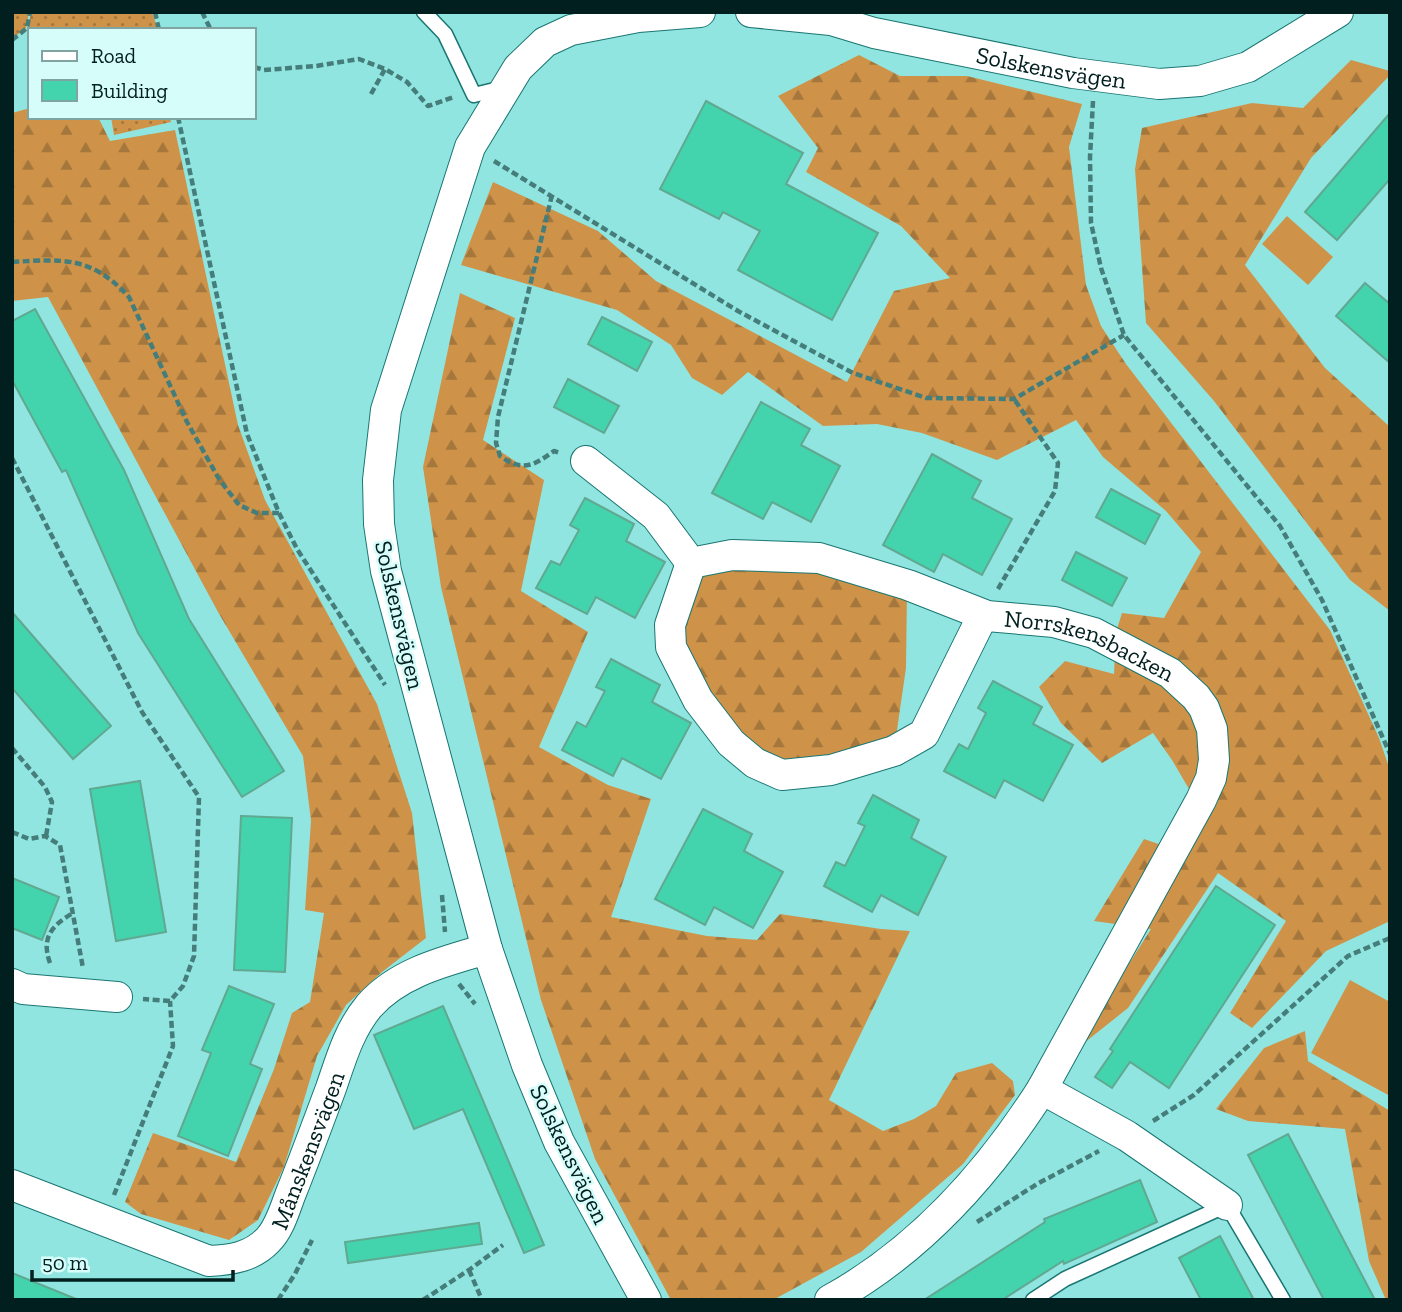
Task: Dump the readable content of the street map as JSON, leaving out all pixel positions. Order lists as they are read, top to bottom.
{
  "streets": {
    "street": ["Solskensvägen", "Norrskensbacken", "Månskensvägen"]
  },
  "crossings": [
    ["Solskensvägen", "Månskensvägen"]
  ],
  "legend": ["Road", "Building"],
  "scale_bar": "50 m"
}
